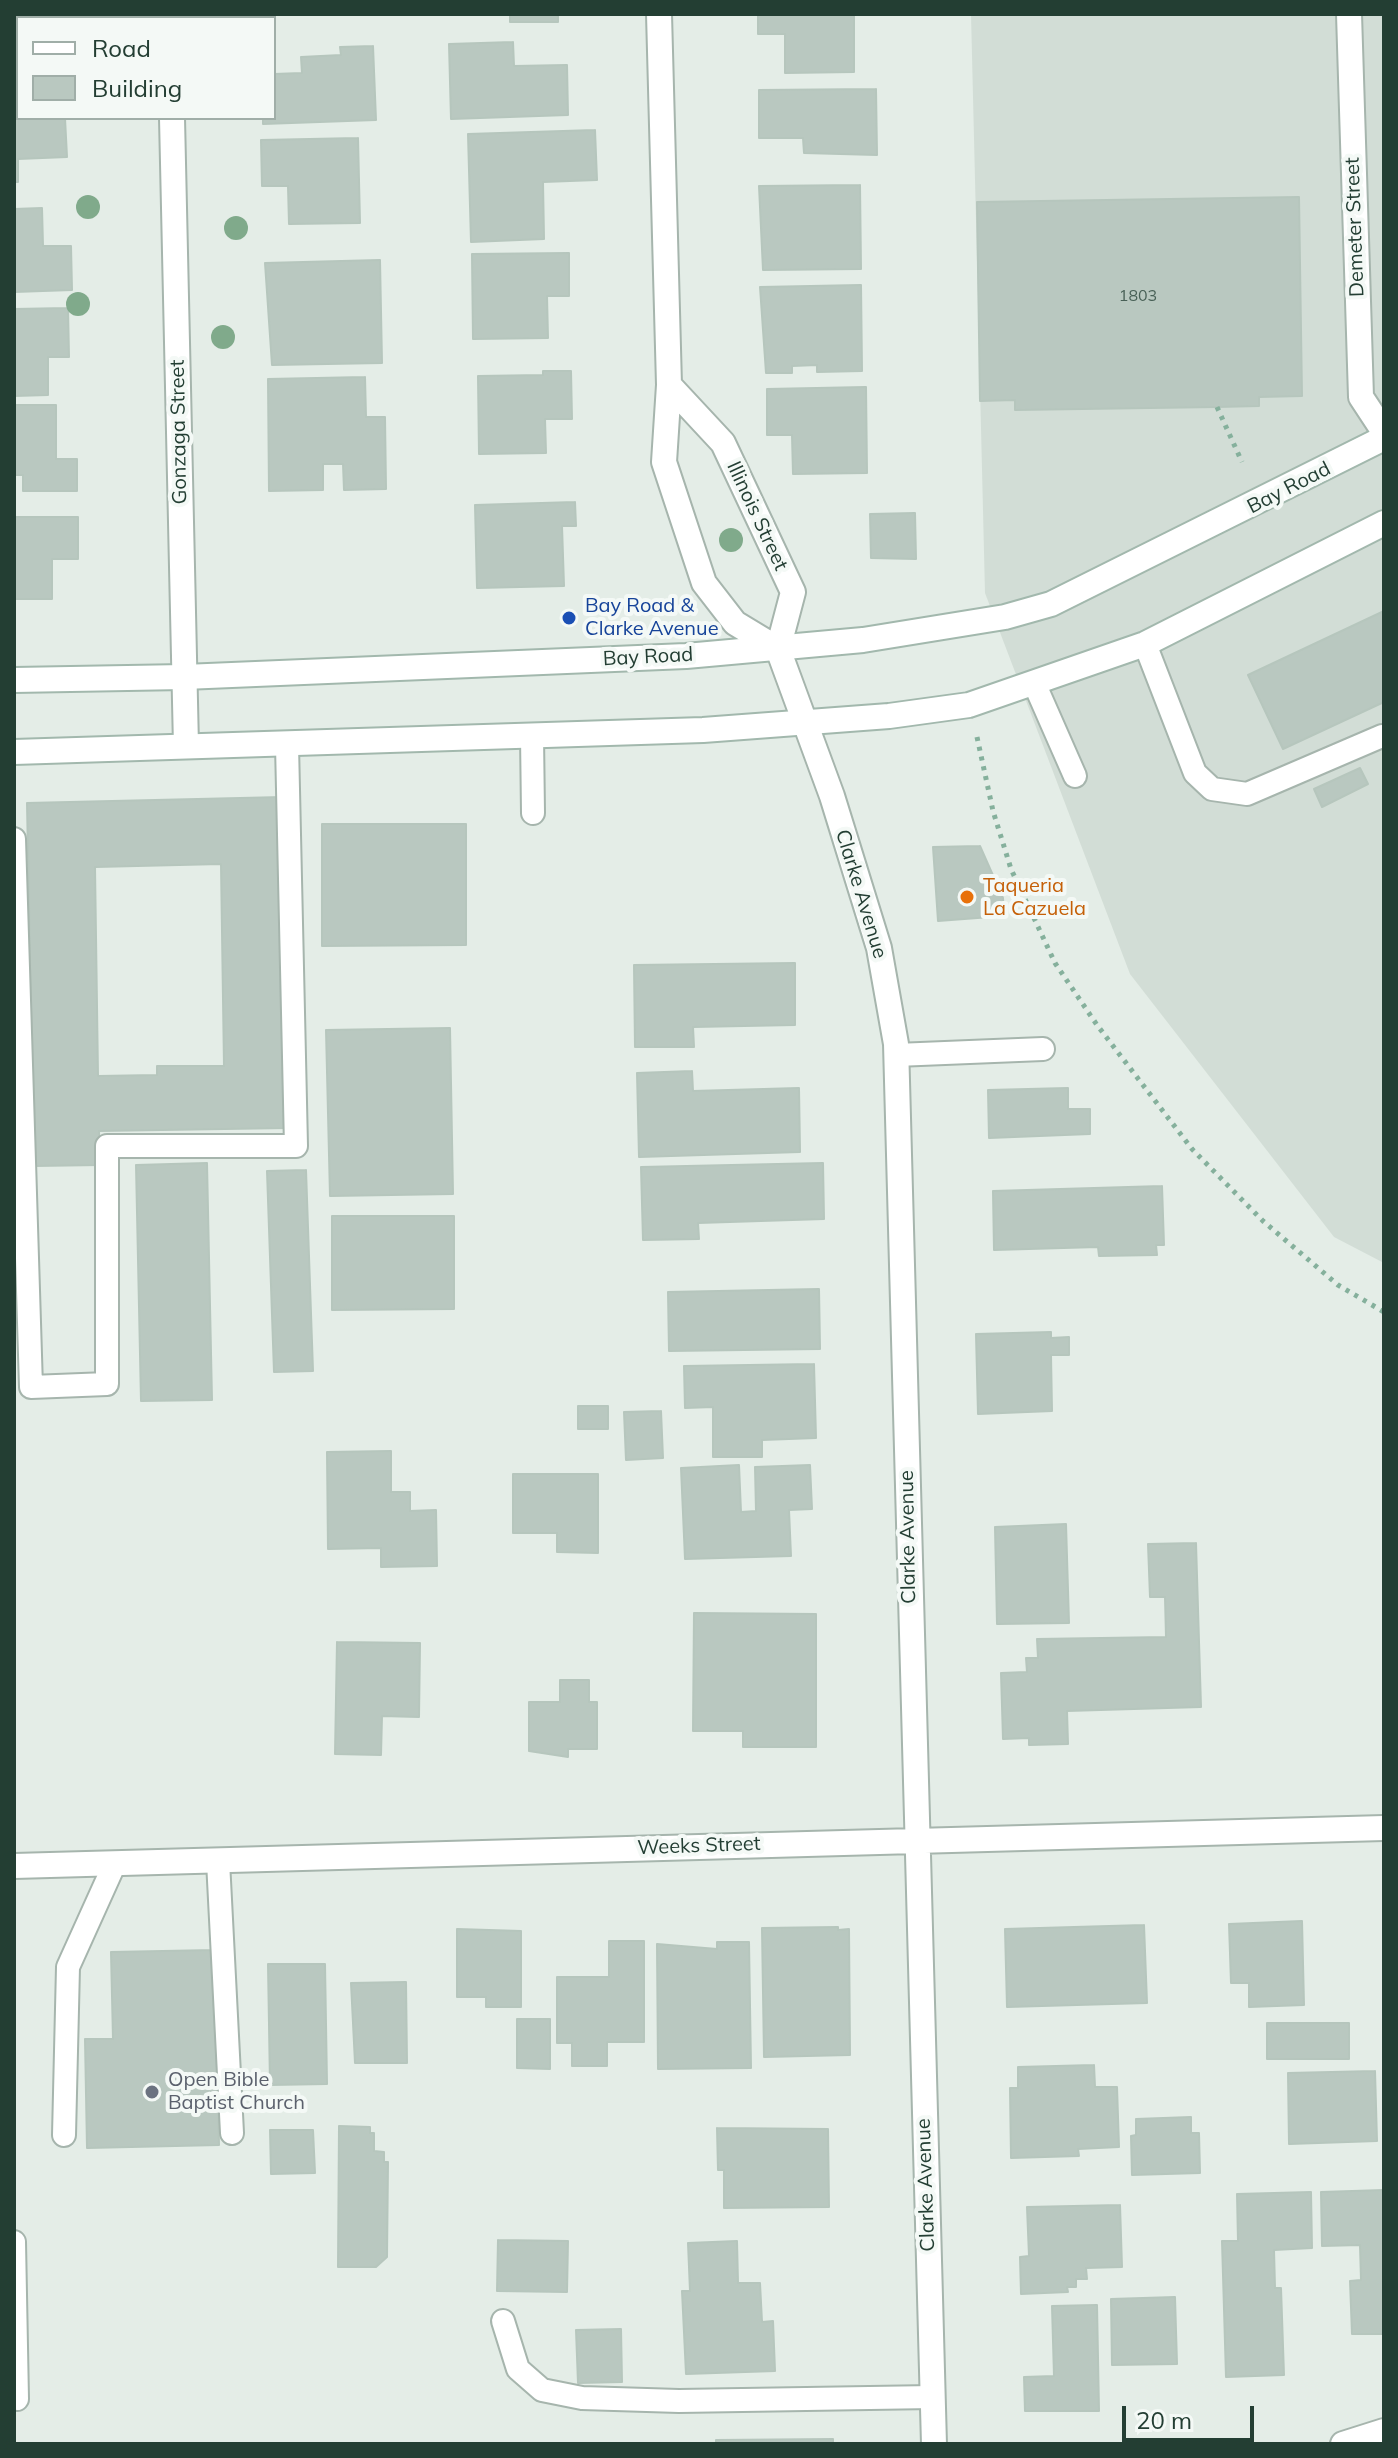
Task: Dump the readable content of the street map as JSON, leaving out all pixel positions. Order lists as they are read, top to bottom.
{
  "streets": {
    "street": [
      "Demeter Street",
      "Gonzaga Street",
      "Bay Road",
      "Illinois Street",
      "Clarke Avenue",
      "Weeks Street"
    ]
  },
  "crossings": [
    ["Demeter Street", "Bay Road"],
    ["Gonzaga Street", "Bay Road"],
    ["Bay Road", "Illinois Street"],
    ["Bay Road", "Clarke Avenue"],
    ["Illinois Street", "Clarke Avenue"],
    ["Clarke Avenue", "Weeks Street"]
  ],
  "places": ["Bay Road & Clarke Avenue", "Taqueria La Cazuela", "Open Bible Baptist Church"],
  "house_numbers": ["1803"],
  "legend": ["Road", "Building"],
  "scale_bar": "20 m"
}
